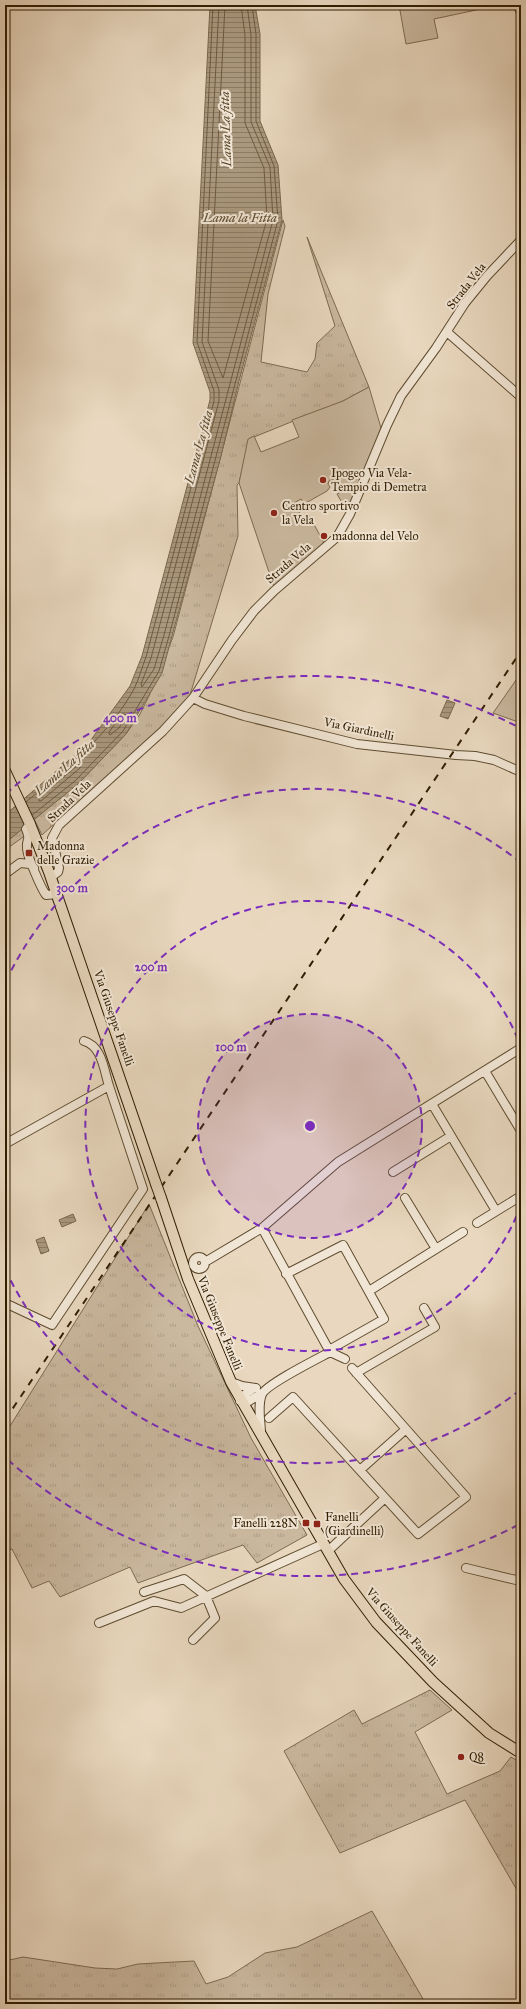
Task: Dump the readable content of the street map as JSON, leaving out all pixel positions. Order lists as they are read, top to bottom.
{
  "streets": {
    "main road": ["Via Giuseppe Fanelli"],
    "street": ["Strada Vela", "Via Giardinelli"]
  },
  "crossings": [
    ["Strada Vela", "Via Giardinelli"],
    ["Strada Vela", "Via Giuseppe Fanelli"]
  ],
  "water": ["Lama La fitta", "Lama la Fitta"],
  "places": {
    "other": [
      "Ipogeo Via Vela- Tempio di Demetra",
      "Centro sportivo la Vela",
      "madonna del Velo",
      "Q8"
    ],
    "transit": ["Madonna delle Grazie", "Fanelli 228N", "Fanelli (Giardinelli)"]
  },
  "rings": [
    "400 m",
    "300 m",
    "200 m",
    "100 m"
  ]
}
